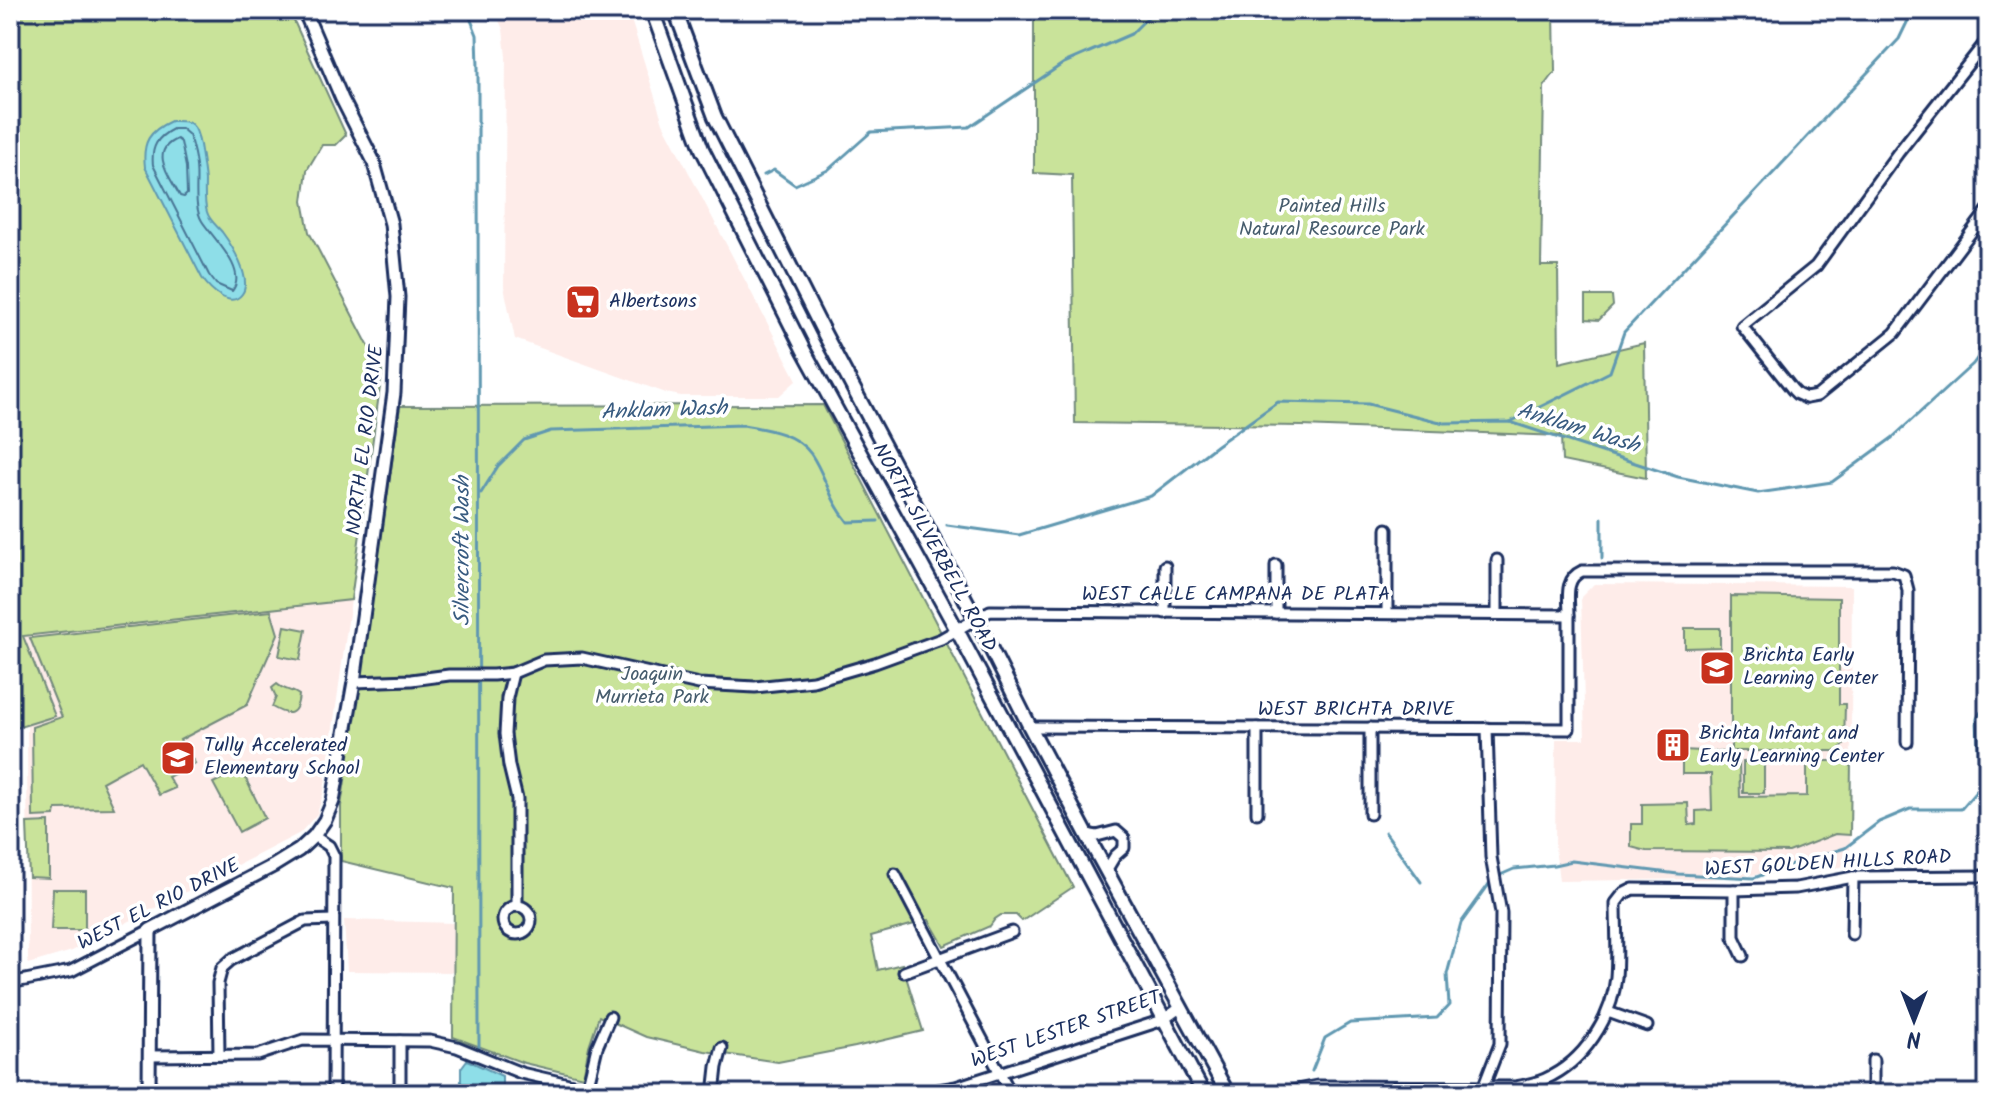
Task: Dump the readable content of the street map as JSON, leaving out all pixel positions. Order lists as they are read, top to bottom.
{
  "streets": {
    "main road": ["NORTH SILVERBELL ROAD"],
    "street": [
      "NORTH EL RIO DRIVE",
      "WEST CALLE CAMPANA DE PLATA",
      "WEST BRICHTA DRIVE",
      "WEST GOLDEN HILLS ROAD",
      "WEST EL RIO DRIVE",
      "WEST LESTER STREET"
    ]
  },
  "crossings": [
    ["NORTH EL RIO DRIVE", "WEST CALLE CAMPANA DE PLATA"],
    ["NORTH EL RIO DRIVE", "WEST EL RIO DRIVE"],
    ["NORTH SILVERBELL ROAD", "WEST CALLE CAMPANA DE PLATA"],
    ["NORTH SILVERBELL ROAD", "WEST BRICHTA DRIVE"],
    ["NORTH SILVERBELL ROAD", "WEST LESTER STREET"],
    ["WEST CALLE CAMPANA DE PLATA", "WEST BRICHTA DRIVE"]
  ],
  "water": ["Anklam Wash", "Silvercroft Wash"],
  "parks": ["Painted Hills Natural Resource Park", "Joaquin Murrieta Park"],
  "places": {
    "supermarket": ["Albertsons"],
    "school or university": ["Brichta Early Learning Center", "Tully Accelerated Elementary School"],
    "building": ["Brichta Infant and Early Learning Center"]
  },
  "north": "bottom"
}
